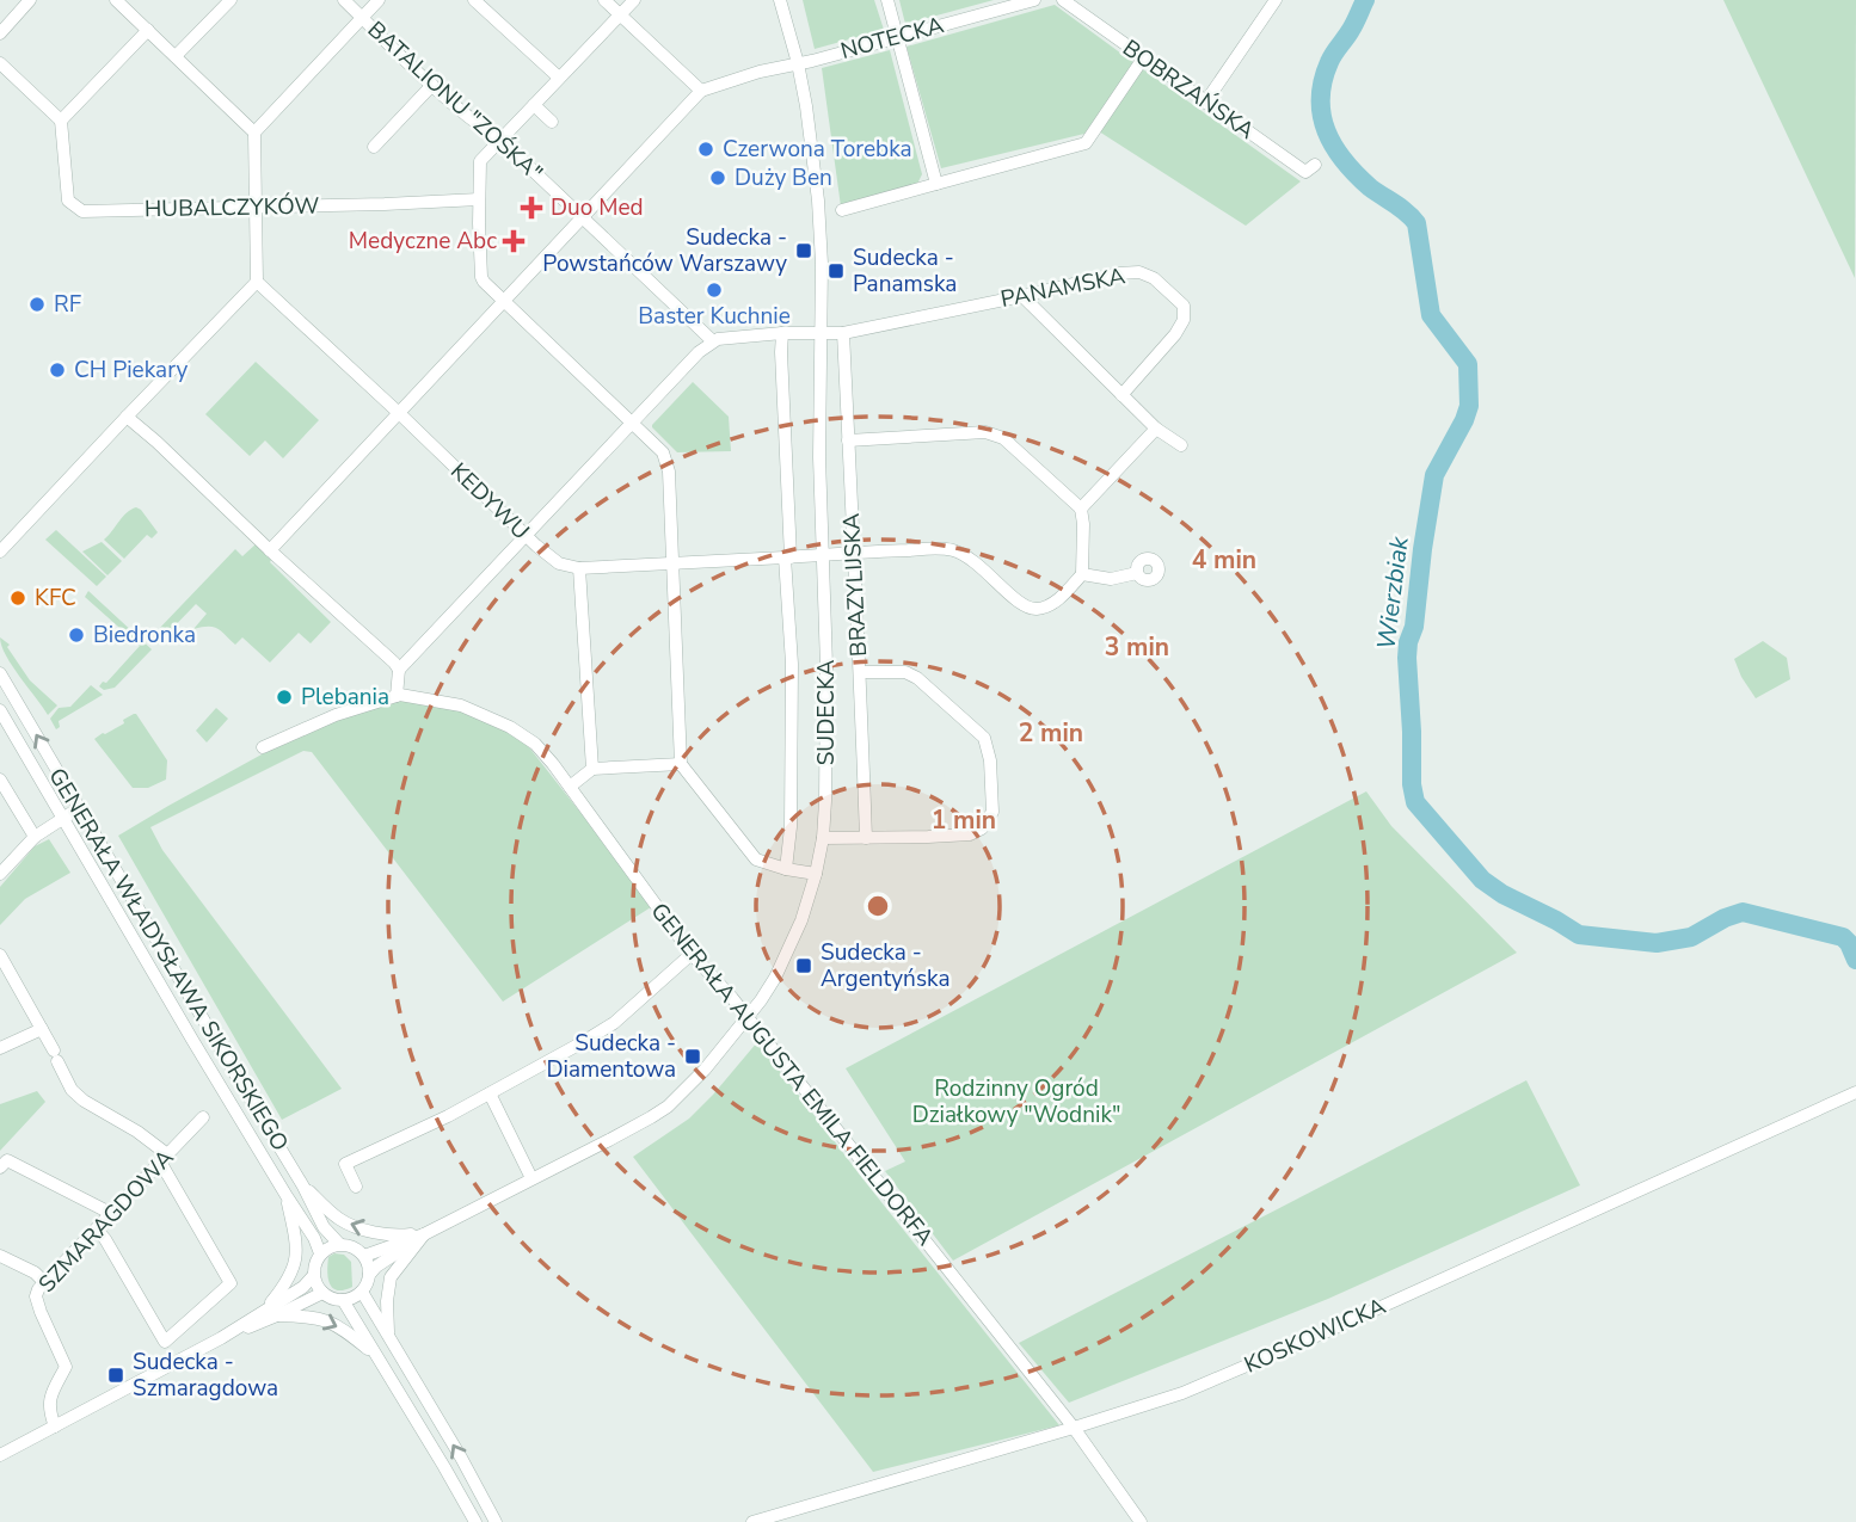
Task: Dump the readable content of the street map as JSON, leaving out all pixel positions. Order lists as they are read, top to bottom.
{
  "streets": {
    "street": [
      "NOTECKA",
      "BOBRZAŃSKA",
      "BATALIONU \"ZOŚKA\"",
      "HUBALCZYKÓW",
      "PANAMSKA",
      "KEDYWU",
      "BRAZYLIJSKA",
      "SUDECKA",
      "GENERAŁA WŁADYSŁAWA SIKORSKIEGO",
      "GENERAŁA AUGUSTA EMILA FIELDORFA",
      "SZMARAGDOWA",
      "KOSKOWICKA"
    ]
  },
  "crossings": [
    ["NOTECKA", "SUDECKA"],
    ["BATALIONU \"ZOŚKA\"", "PANAMSKA"],
    ["PANAMSKA", "BRAZYLIJSKA"],
    ["PANAMSKA", "SUDECKA"],
    ["KEDYWU", "BRAZYLIJSKA"],
    ["KEDYWU", "SUDECKA"],
    ["SUDECKA", "GENERAŁA WŁADYSŁAWA SIKORSKIEGO"],
    ["SUDECKA", "GENERAŁA AUGUSTA EMILA FIELDORFA"],
    ["GENERAŁA AUGUSTA EMILA FIELDORFA", "KOSKOWICKA"]
  ],
  "water": ["Wierzbiak"],
  "parks": ["Rodzinny Ogród Działkowy \"Wodnik\""],
  "places": {
    "other": [
      "Czerwona Torebka",
      "Duży Ben",
      "Baster Kuchnie",
      "RF",
      "CH Piekary",
      "KFC",
      "Biedronka",
      "Plebania"
    ],
    "health": ["Duo Med", "Medyczne Abc"],
    "transit": [
      "Sudecka - Powstańców Warszawy",
      "Sudecka - Panamska",
      "Sudecka - Argentyńska",
      "Sudecka - Diamentowa",
      "Sudecka - Szmaragdowa"
    ]
  },
  "rings": [
    "4 min",
    "3 min",
    "2 min",
    "1 min"
  ]
}
